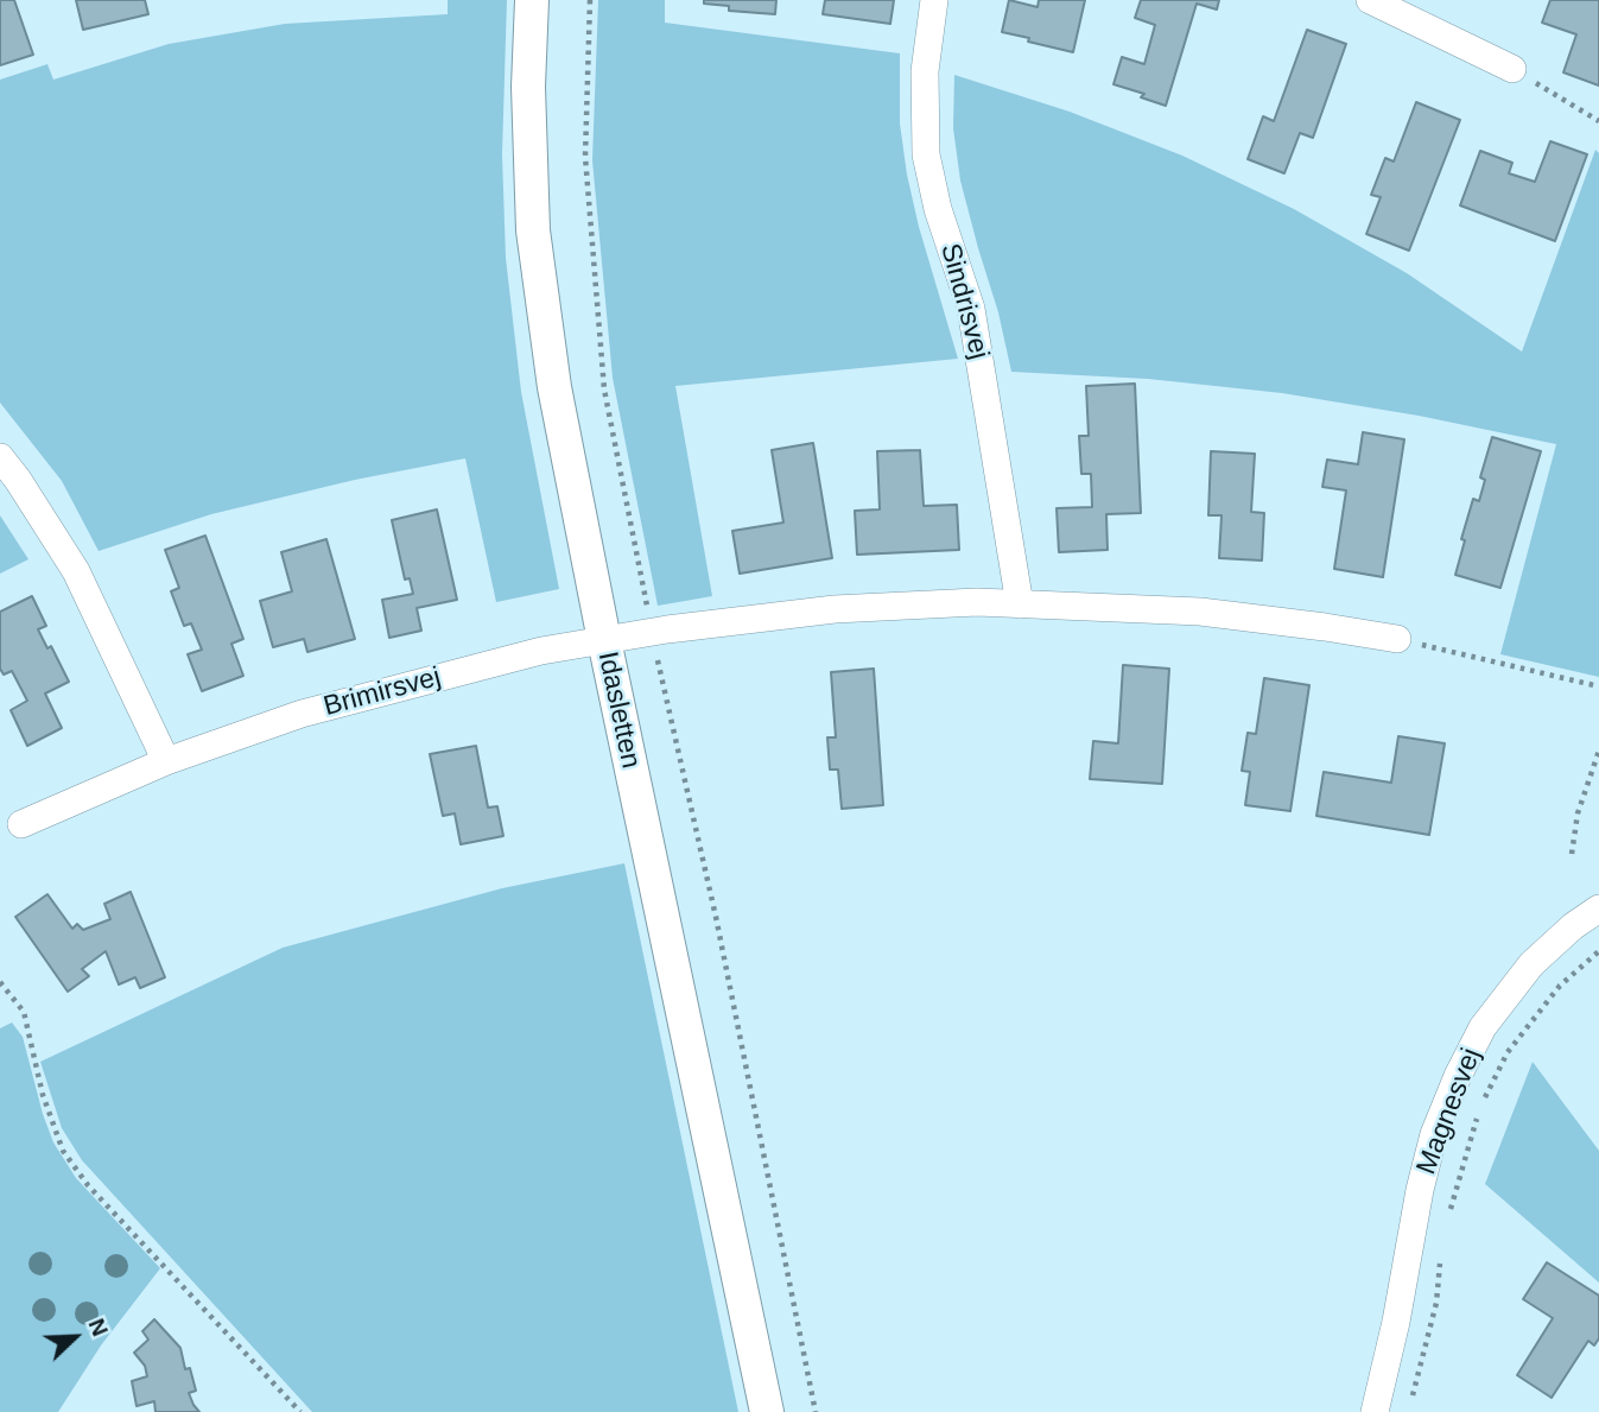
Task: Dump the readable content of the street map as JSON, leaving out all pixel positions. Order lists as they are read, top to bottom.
{
  "streets": {
    "street": [
      "Sindrisvej",
      "Brimirsvej",
      "Idasletten",
      "Magnesvej"
    ]
  },
  "crossings": [
    ["Brimirsvej", "Idasletten"]
  ],
  "north": "top right"
}
